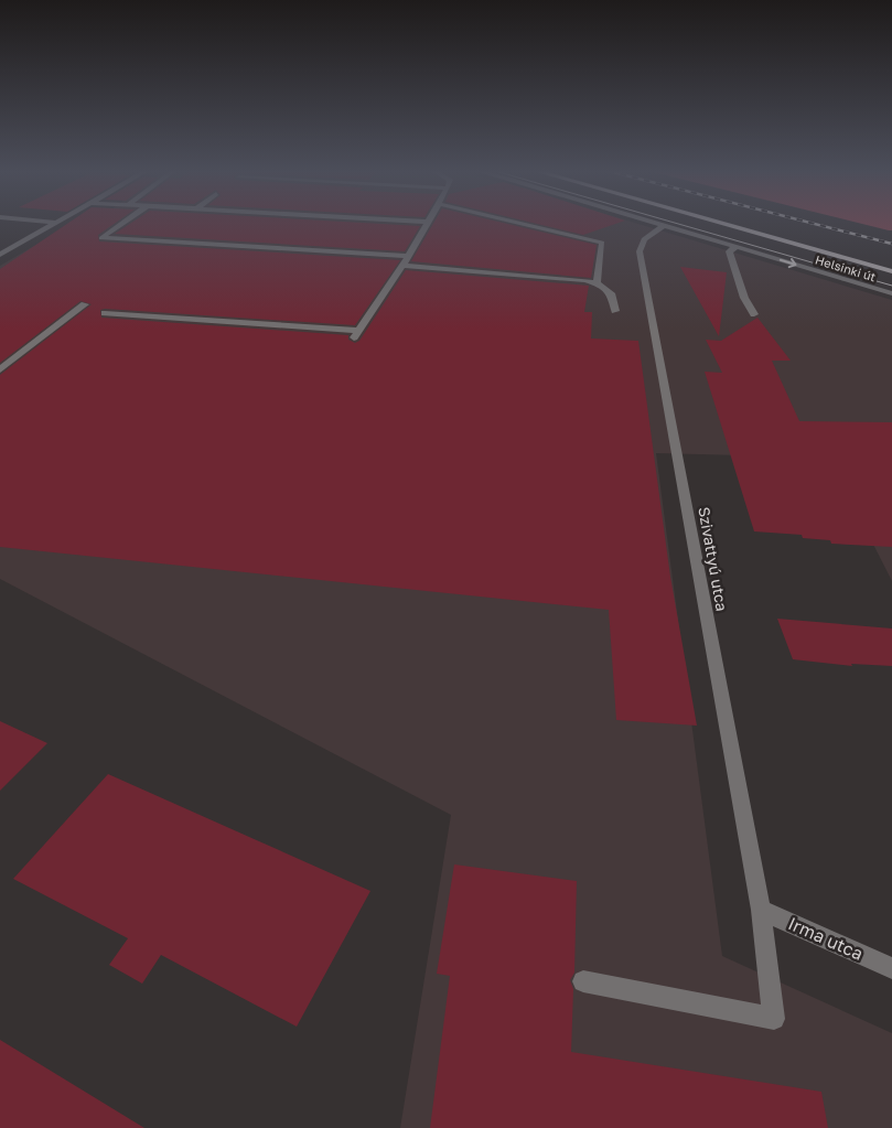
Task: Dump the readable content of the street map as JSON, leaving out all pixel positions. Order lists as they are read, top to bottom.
{
  "streets": {
    "main road": ["Helsinki út"],
    "street": ["Szivattyú utca", "Irma utca"]
  },
  "crossings": [
    ["Helsinki út", "Szivattyú utca"],
    ["Szivattyú utca", "Irma utca"]
  ]
}
